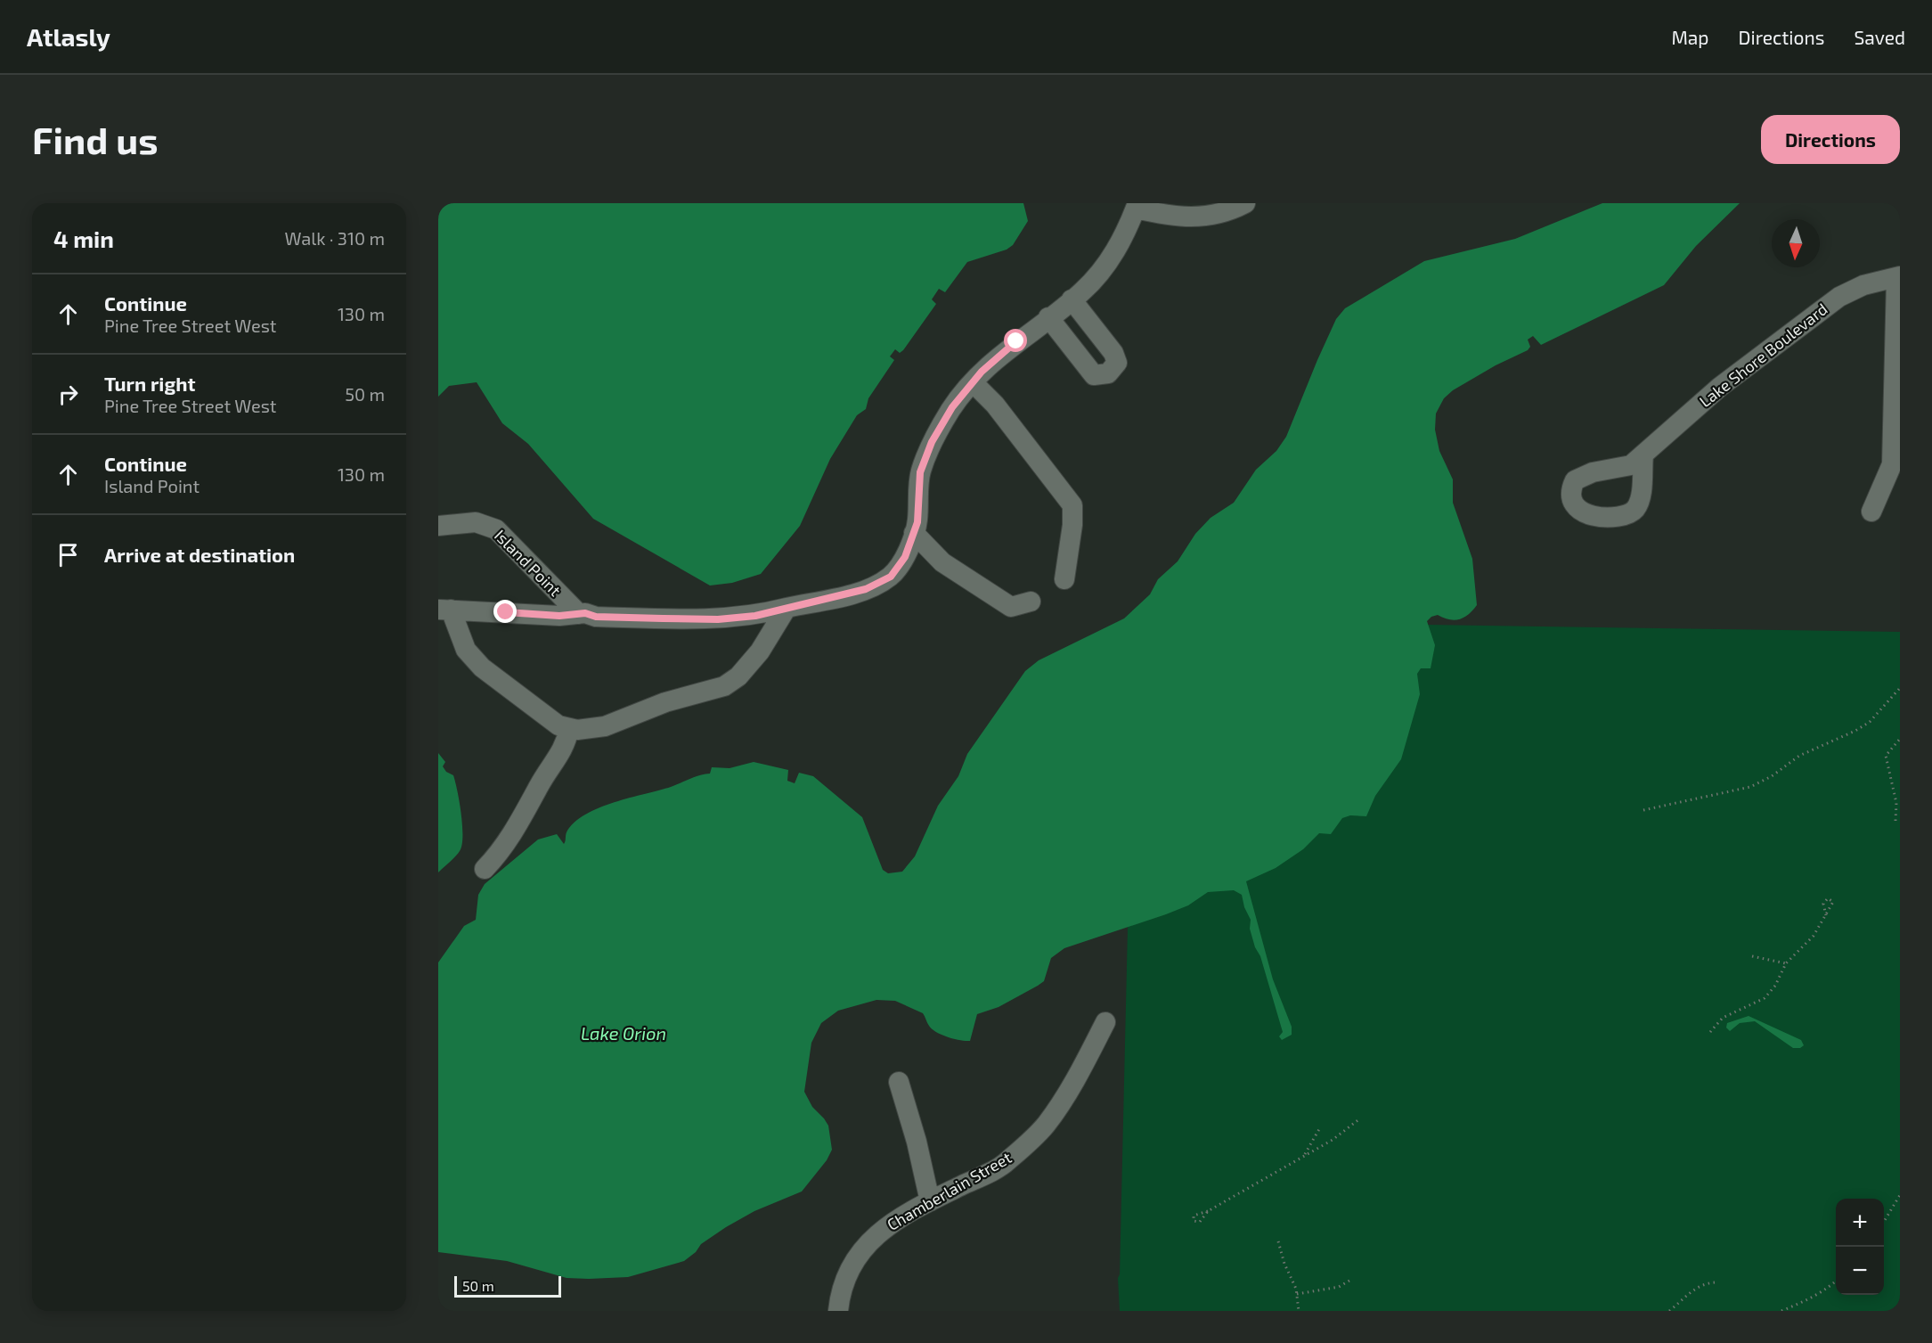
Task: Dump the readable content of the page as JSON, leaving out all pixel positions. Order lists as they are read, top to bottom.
{
  "streets": {
    "street": ["Lake Shore Boulevard", "Island Point", "Chamberlain Street"]
  },
  "water": ["Lake Orion"],
  "scale_bar": "50 m",
  "north": "bottom",
  "page": {
    "header": "Atlasly",
    "nav": ["Map", "Directions", "Saved"],
    "buttons": "Directions",
    "title": "Find us",
    "heading": ["4 min", "Walk · 310 m"],
    "list": [
      ["Continue", "Pine Tree Street West", "130 m"],
      ["Turn right", "Pine Tree Street West", "50 m"],
      ["Continue", "Island Point", "130 m"],
      "Arrive at destination"
    ],
    "map_buttons": ["+", "−"],
    "scale": "50 m"
  }
}
